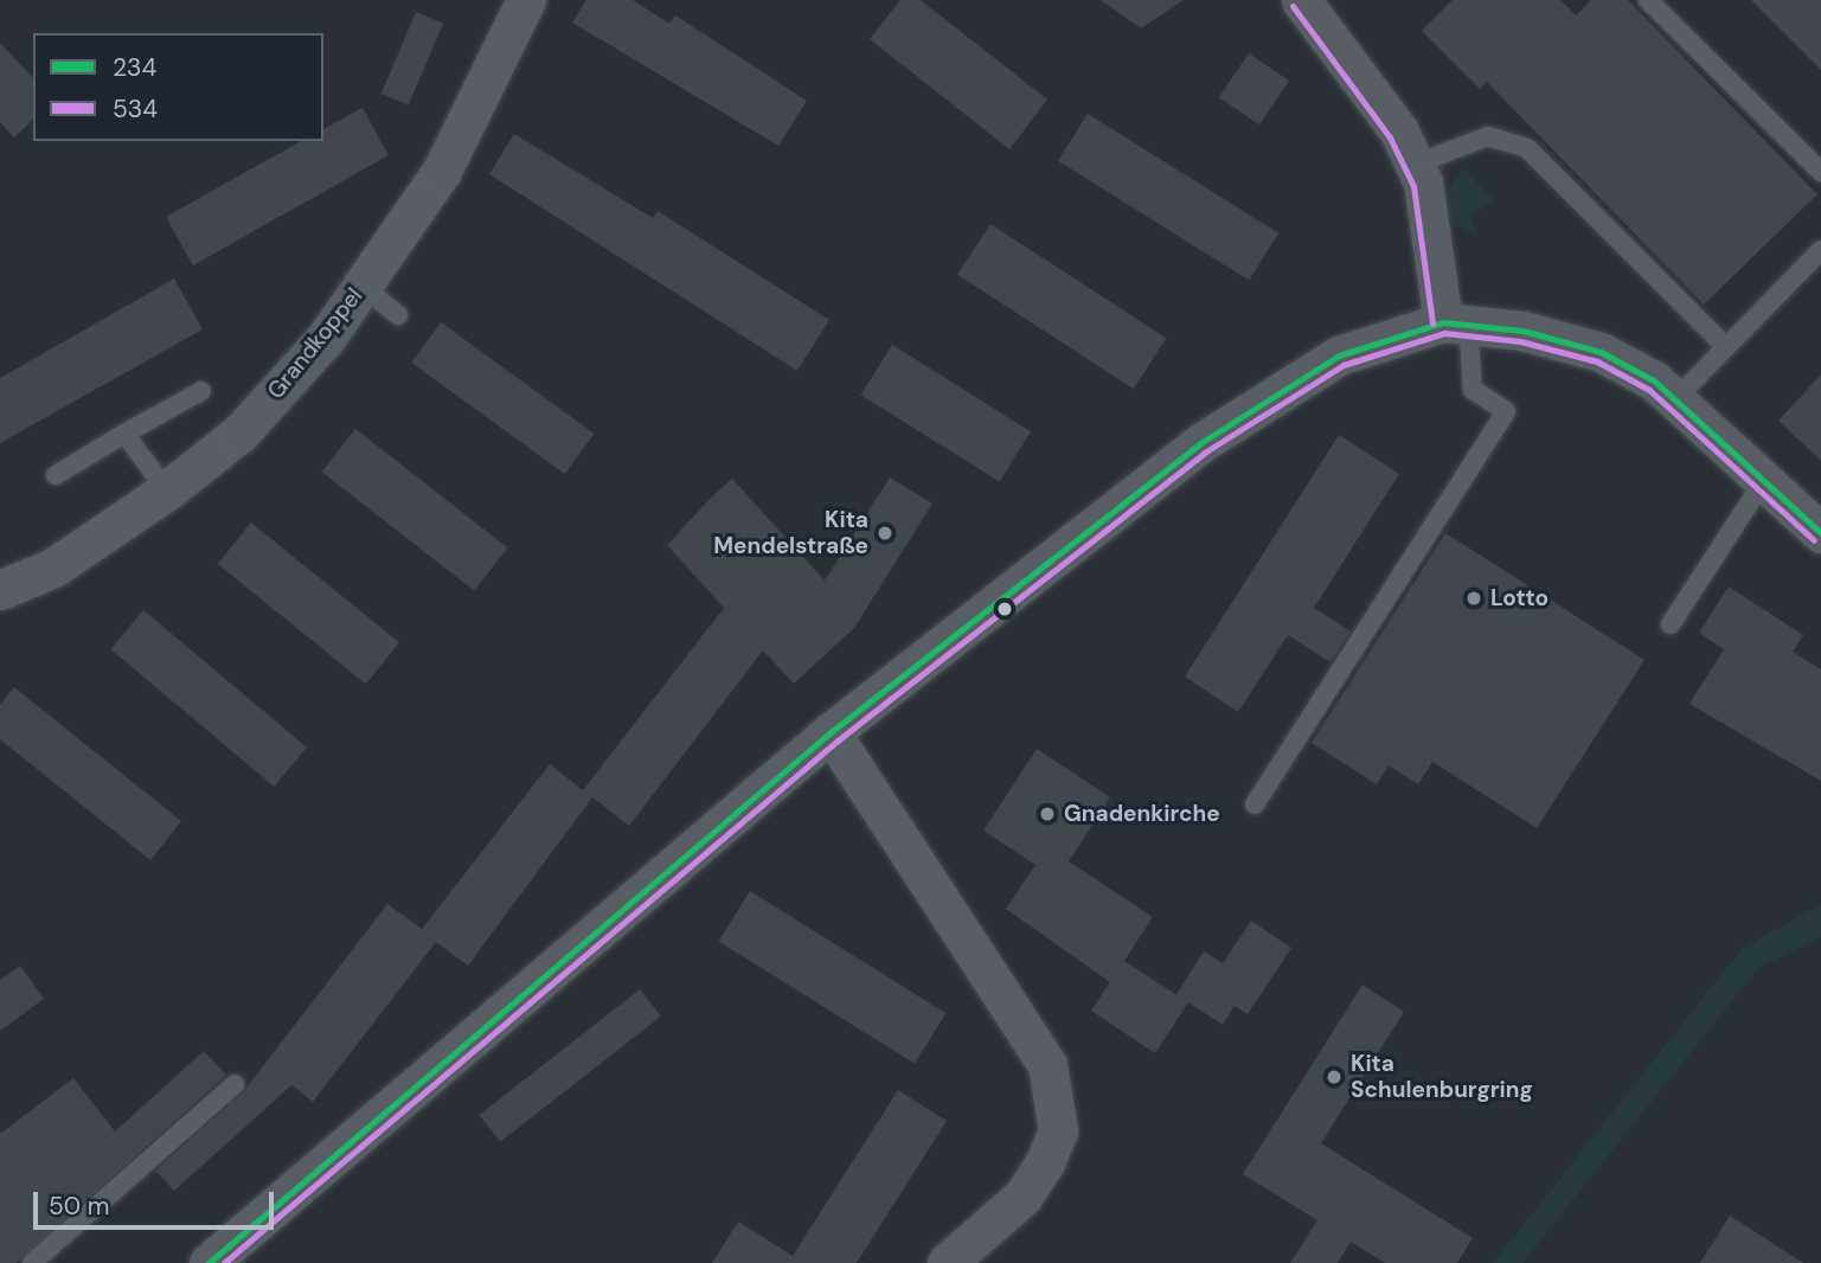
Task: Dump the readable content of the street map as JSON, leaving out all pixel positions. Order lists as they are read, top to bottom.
{
  "streets": {
    "street": ["Grandkoppel"]
  },
  "places": [
    "Kita Mendelstraße",
    "Lotto",
    "Gnadenkirche",
    "Kita Schulenburgring"
  ],
  "lines": ["transit line 534", "transit line 234"],
  "legend": ["234", "534"],
  "scale_bar": "50 m"
}
